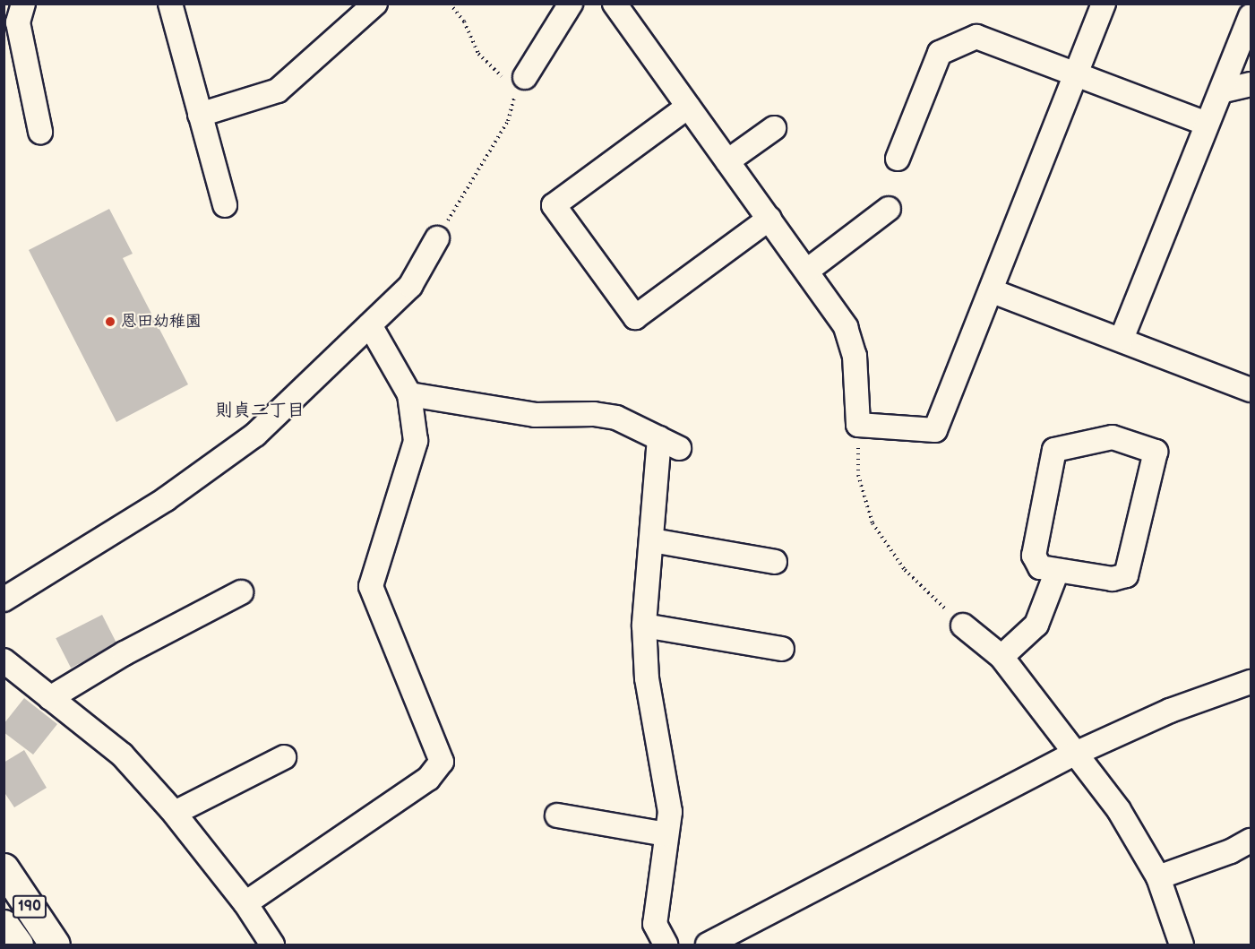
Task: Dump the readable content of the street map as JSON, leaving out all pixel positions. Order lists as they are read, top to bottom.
{
  "streets": {
    "highway": ["190"]
  },
  "districts": ["則貞二丁目"],
  "places": ["恩田幼稚園"]
}
